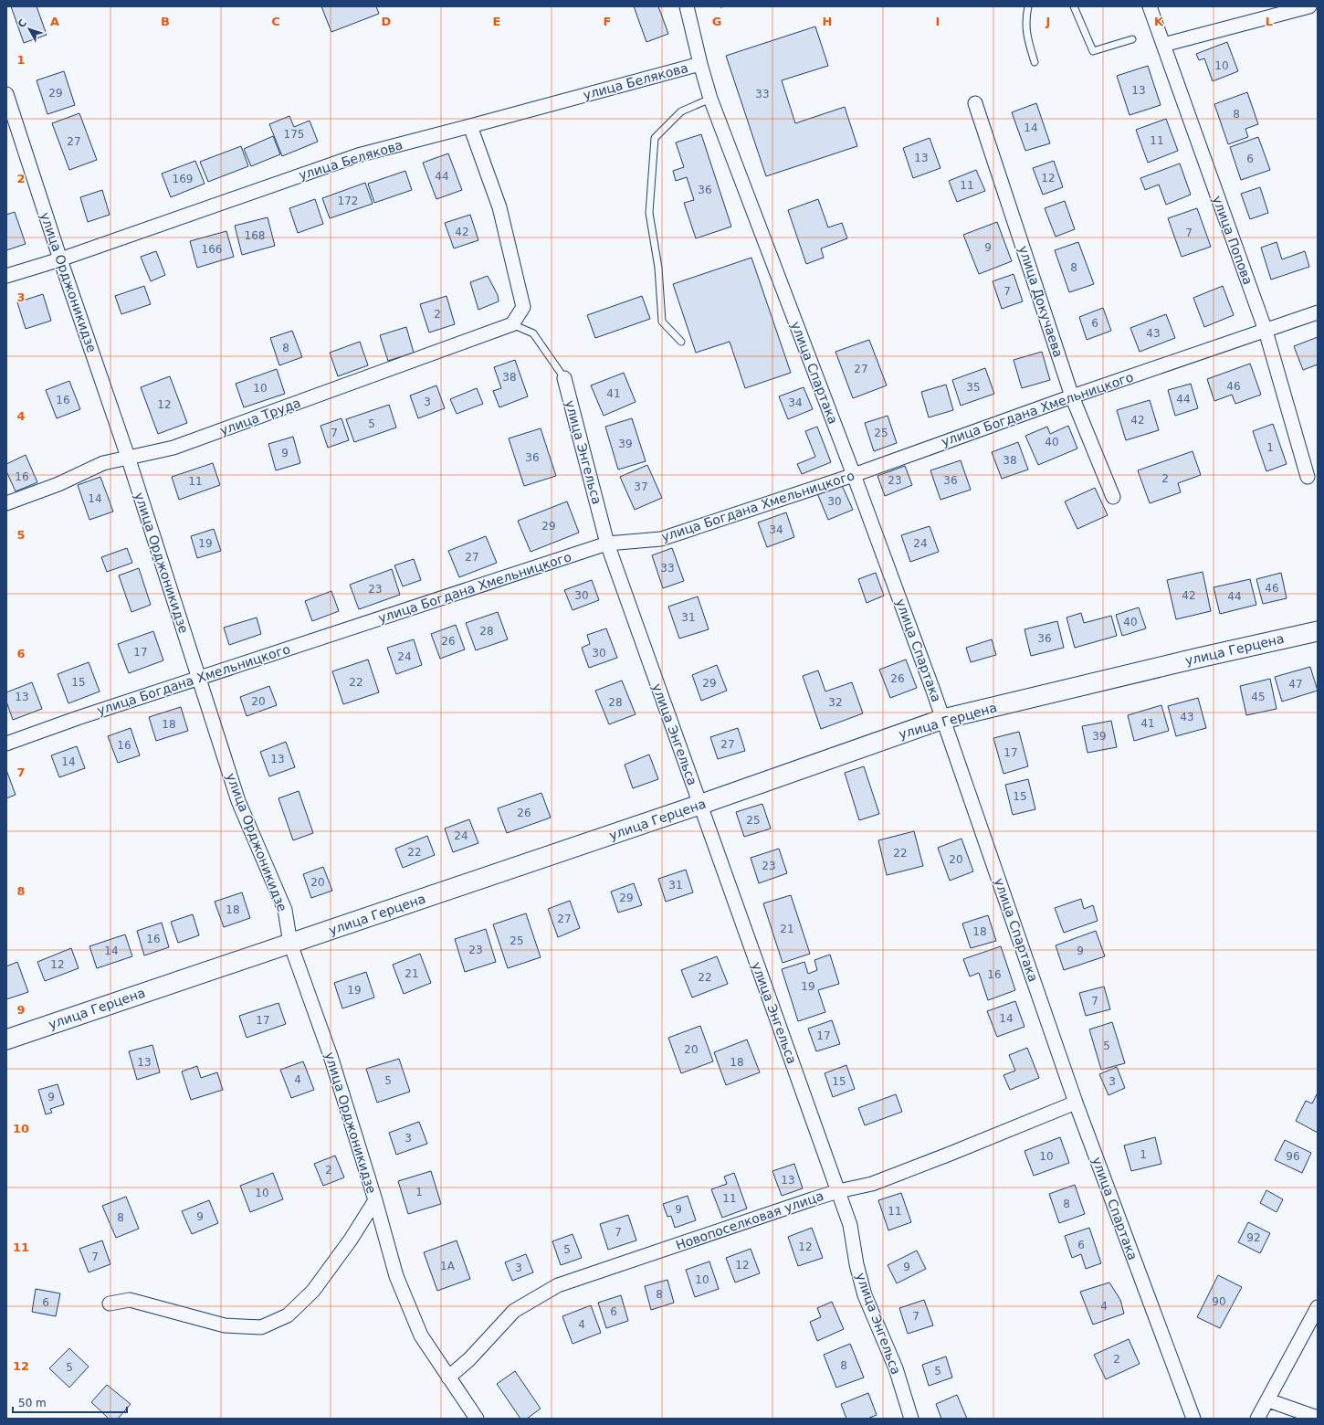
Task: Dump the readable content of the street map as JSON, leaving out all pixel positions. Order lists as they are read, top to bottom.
{
  "streets": {
    "street": [
      "улица Белякова",
      "улица Попова",
      "улица Орджоникидзе",
      "улица Докучаева",
      "улица Спартака",
      "улица Богдана Хмельницкого",
      "улица Труда",
      "улица Энгельса",
      "улица Герцена",
      "Новопоселковая улица"
    ]
  },
  "crossings": [
    ["улица Белякова", "улица Орджоникидзе"],
    ["улица Белякова", "улица Спартака"],
    ["улица Попова", "улица Богдана Хмельницкого"],
    ["улица Орджоникидзе", "улица Богдана Хмельницкого"],
    ["улица Орджоникидзе", "улица Труда"],
    ["улица Орджоникидзе", "улица Герцена"],
    ["улица Орджоникидзе", "Новопоселковая улица"],
    ["улица Докучаева", "улица Богдана Хмельницкого"],
    ["улица Спартака", "улица Богдана Хмельницкого"],
    ["улица Спартака", "улица Герцена"],
    ["улица Спартака", "Новопоселковая улица"],
    ["улица Богдана Хмельницкого", "улица Энгельса"],
    ["улица Труда", "улица Энгельса"],
    ["улица Энгельса", "улица Герцена"],
    ["улица Энгельса", "Новопоселковая улица"]
  ],
  "house_numbers": [
    "10",
    "13",
    "29",
    "33",
    "8",
    "14",
    "175",
    "11",
    "27",
    "13",
    "6",
    "44",
    "12",
    "169",
    "11",
    "36",
    "172",
    "42",
    "7",
    "168",
    "9",
    "166",
    "8",
    "7",
    "2",
    "6",
    "43",
    "8",
    "27",
    "38",
    "46",
    "35",
    "10",
    "41",
    "44",
    "16",
    "3",
    "34",
    "12",
    "42",
    "5",
    "7",
    "25",
    "40",
    "39",
    "1",
    "9",
    "36",
    "38",
    "16",
    "2",
    "23",
    "36",
    "11",
    "37",
    "14",
    "30",
    "29",
    "34",
    "19",
    "24",
    "27",
    "33",
    "46",
    "23",
    "30",
    "42",
    "44",
    "31",
    "40",
    "28",
    "36",
    "26",
    "17",
    "30",
    "24",
    "26",
    "15",
    "22",
    "29",
    "47",
    "13",
    "45",
    "20",
    "28",
    "32",
    "43",
    "41",
    "18",
    "39",
    "27",
    "16",
    "17",
    "13",
    "14",
    "15",
    "26",
    "25",
    "24",
    "22",
    "22",
    "20",
    "23",
    "20",
    "31",
    "29",
    "18",
    "27",
    "21",
    "18",
    "16",
    "25",
    "23",
    "14",
    "9",
    "12",
    "21",
    "16",
    "22",
    "19",
    "19",
    "7",
    "14",
    "17",
    "17",
    "5",
    "20",
    "13",
    "18",
    "4",
    "5",
    "15",
    "3",
    "9",
    "3",
    "1",
    "10",
    "96",
    "2",
    "13",
    "1",
    "10",
    "11",
    "8",
    "9",
    "11",
    "9",
    "8",
    "7",
    "92",
    "6",
    "12",
    "5",
    "7",
    "12",
    "1А",
    "9",
    "3",
    "10",
    "8",
    "90",
    "6",
    "4",
    "6",
    "7",
    "4",
    "2",
    "8",
    "5",
    "5"
  ],
  "scale_bar": "50 m",
  "north": "top left",
  "grid": {
    "columns": [
      "A",
      "B",
      "C",
      "D",
      "E",
      "F",
      "G",
      "H",
      "I",
      "J",
      "K",
      "L"
    ],
    "rows": [
      "1",
      "2",
      "3",
      "4",
      "5",
      "6",
      "7",
      "8",
      "9",
      "10",
      "11",
      "12"
    ]
  }
}
